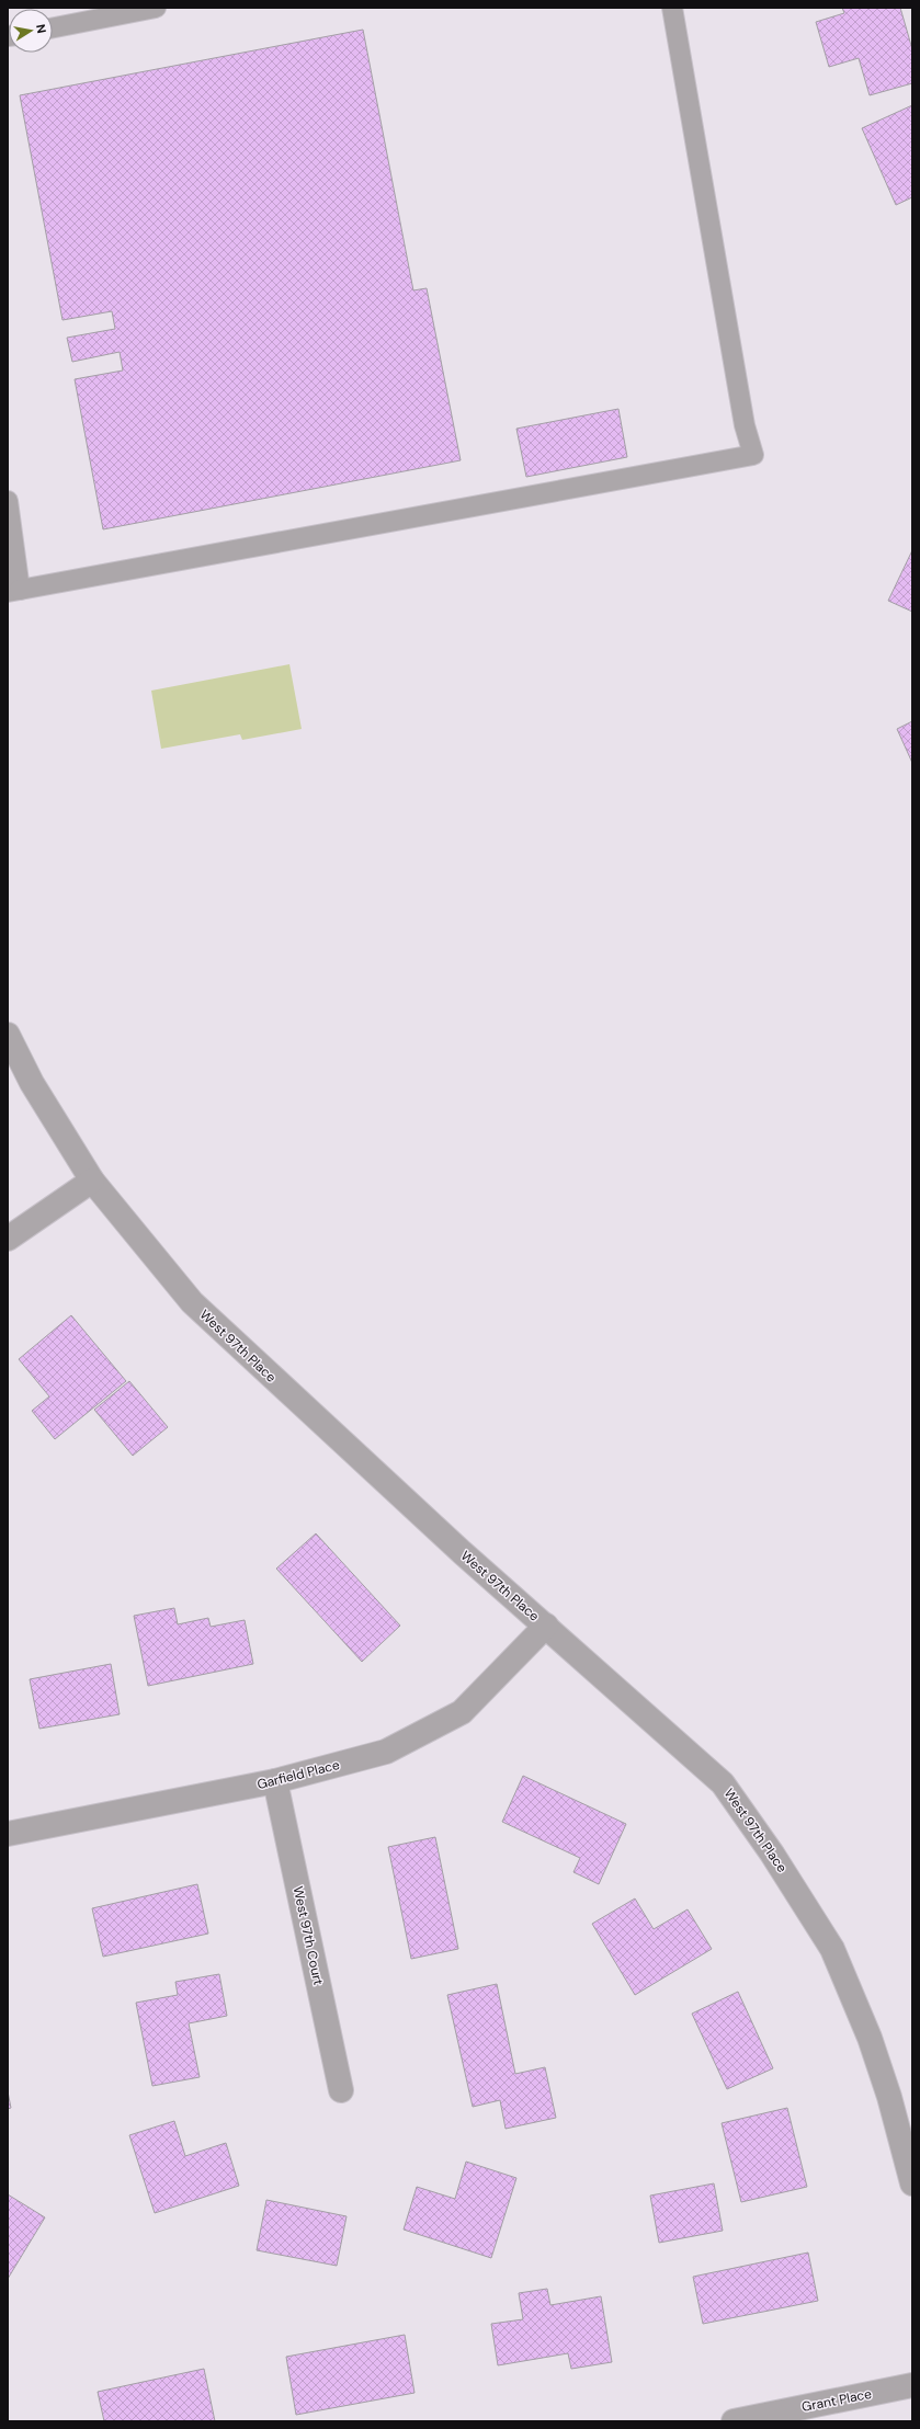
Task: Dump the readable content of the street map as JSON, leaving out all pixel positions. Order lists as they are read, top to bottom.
{
  "streets": {
    "street": [
      "West 97th Place",
      "Garfield Place",
      "West 97th Court",
      "Grant Place"
    ]
  },
  "crossings": [
    ["West 97th Place", "Garfield Place"],
    ["Garfield Place", "West 97th Court"]
  ],
  "north": "right"
}
